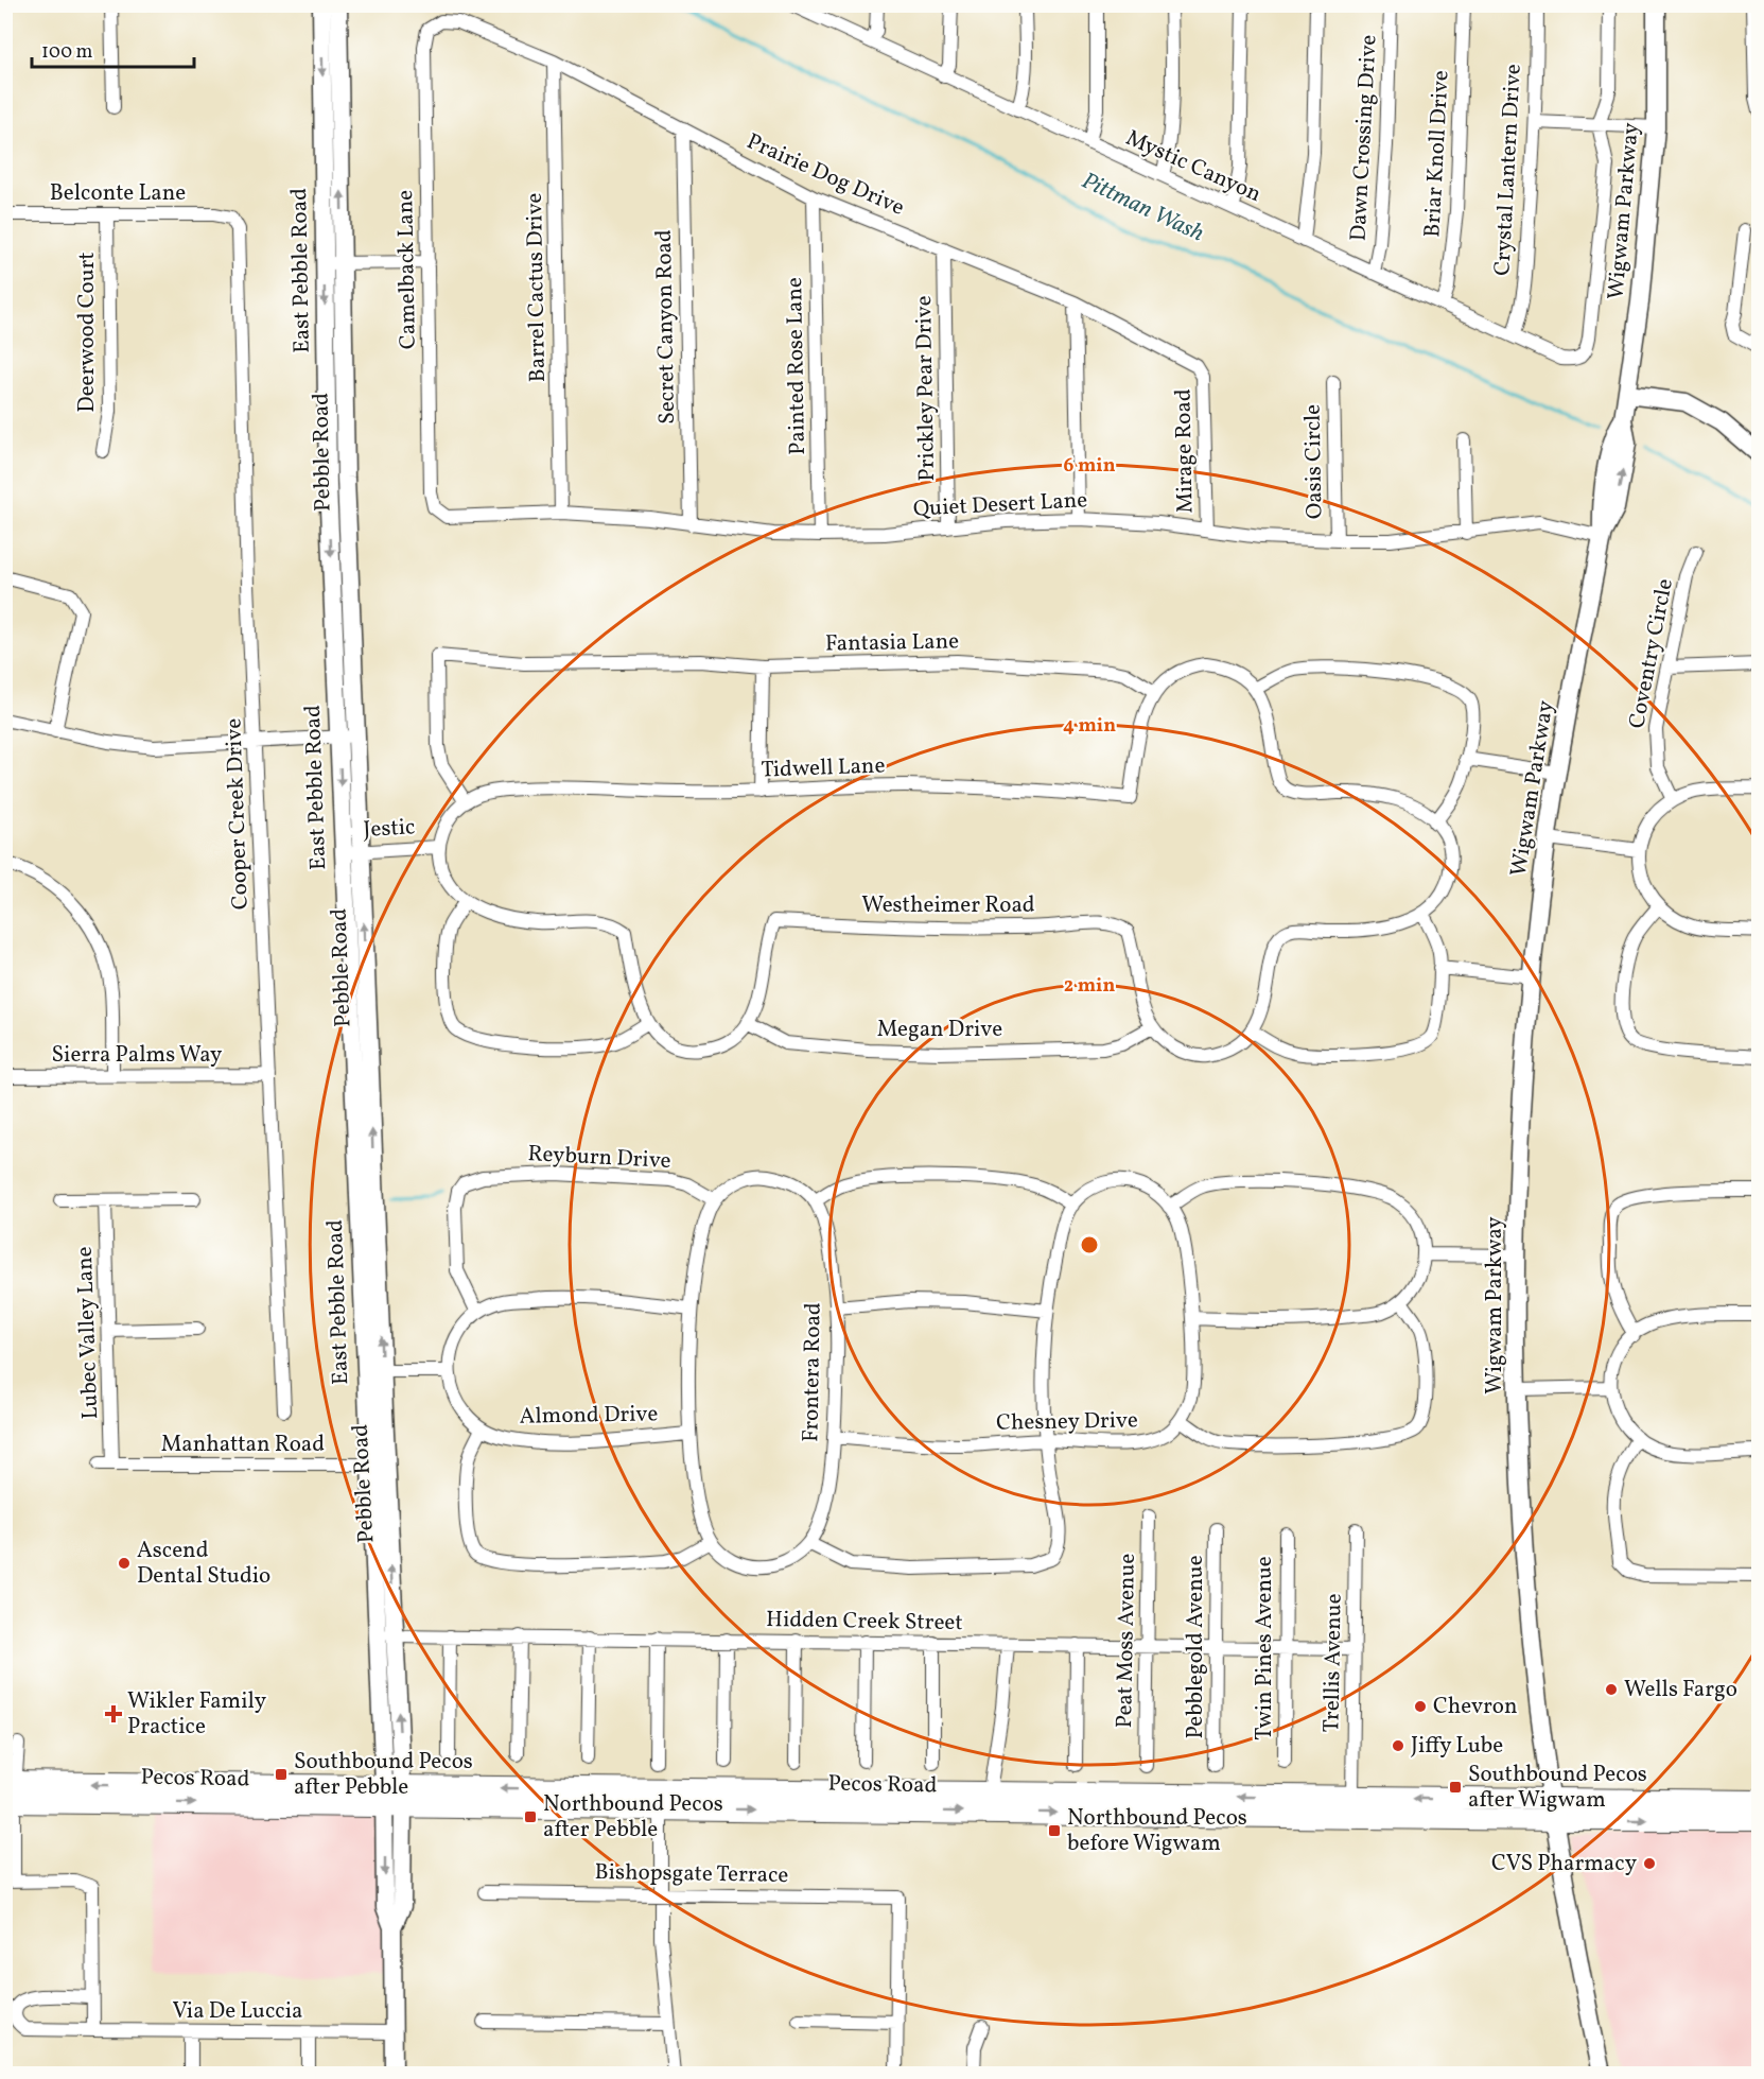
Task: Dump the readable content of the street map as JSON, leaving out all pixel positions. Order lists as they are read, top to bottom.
{
  "streets": {
    "main road": [
      "Wigwam Parkway",
      "East Pebble Road",
      "Pebble Road",
      "Pecos Road"
    ],
    "street": [
      "Dawn Crossing Drive",
      "Briar Knoll Drive",
      "Mystic Canyon",
      "Crystal Lantern Drive",
      "Prairie Dog Drive",
      "Belconte Lane",
      "Camelback Lane",
      "Barrel Cactus Drive",
      "Secret Canyon Road",
      "Deerwood Court",
      "Painted Rose Lane",
      "Prickley Pear Drive",
      "Mirage Road",
      "Oasis Circle",
      "Quiet Desert Lane",
      "Fantasia Lane",
      "Coventry Circle",
      "Tidwell Lane",
      "Cooper Creek Drive",
      "Jestic",
      "Westheimer Road",
      "Megan Drive",
      "Sierra Palms Way",
      "Reyburn Drive",
      "Lubec Valley Lane",
      "Frontera Road",
      "Almond Drive",
      "Chesney Drive",
      "Manhattan Road",
      "Hidden Creek Street",
      "Peat Moss Avenue",
      "Pebblegold Avenue",
      "Twin Pines Avenue",
      "Trellis Avenue",
      "Bishopsgate Terrace",
      "Via De Luccia"
    ]
  },
  "crossings": [
    ["Dawn Crossing Drive", "Mystic Canyon"],
    ["Briar Knoll Drive", "Mystic Canyon"],
    ["Mystic Canyon", "Crystal Lantern Drive"],
    ["Prairie Dog Drive", "Camelback Lane"],
    ["Prairie Dog Drive", "Barrel Cactus Drive"],
    ["Prairie Dog Drive", "Secret Canyon Road"],
    ["Prairie Dog Drive", "Painted Rose Lane"],
    ["Prairie Dog Drive", "Prickley Pear Drive"],
    ["Prairie Dog Drive", "Mirage Road"],
    ["Belconte Lane", "Deerwood Court"],
    ["Belconte Lane", "Cooper Creek Drive"],
    ["Wigwam Parkway", "Quiet Desert Lane"],
    ["Wigwam Parkway", "Pecos Road"],
    ["Camelback Lane", "Quiet Desert Lane"],
    ["East Pebble Road", "Pebble Road"],
    ["East Pebble Road", "Jestic"],
    ["East Pebble Road", "Manhattan Road"],
    ["East Pebble Road", "Hidden Creek Street"],
    ["East Pebble Road", "Pecos Road"],
    ["Barrel Cactus Drive", "Quiet Desert Lane"],
    ["Secret Canyon Road", "Quiet Desert Lane"],
    ["Painted Rose Lane", "Quiet Desert Lane"],
    ["Prickley Pear Drive", "Quiet Desert Lane"],
    ["Mirage Road", "Quiet Desert Lane"],
    ["Pebble Road", "Jestic"],
    ["Pebble Road", "Manhattan Road"],
    ["Pebble Road", "Hidden Creek Street"],
    ["Pebble Road", "Pecos Road"],
    ["Pebble Road", "Via De Luccia"],
    ["Oasis Circle", "Quiet Desert Lane"],
    ["Fantasia Lane", "Tidwell Lane"],
    ["Cooper Creek Drive", "Sierra Palms Way"],
    ["Westheimer Road", "Megan Drive"],
    ["Lubec Valley Lane", "Manhattan Road"],
    ["Frontera Road", "Chesney Drive"],
    ["Hidden Creek Street", "Peat Moss Avenue"],
    ["Hidden Creek Street", "Pebblegold Avenue"],
    ["Hidden Creek Street", "Twin Pines Avenue"],
    ["Hidden Creek Street", "Trellis Avenue"],
    ["Trellis Avenue", "Pecos Road"]
  ],
  "one_way": ["East Pebble Road", "Pebble Road"],
  "water": ["Pittman Wash"],
  "places": {
    "other": [
      "Ascend Dental Studio",
      "Wells Fargo",
      "Chevron",
      "Jiffy Lube",
      "CVS Pharmacy"
    ],
    "health": ["Wikler Family Practice"],
    "transit": [
      "Southbound Pecos after Pebble",
      "Southbound Pecos after Wigwam",
      "Northbound Pecos after Pebble",
      "Northbound Pecos before Wigwam"
    ]
  },
  "scale_bar": "100 m",
  "rings": ["6 min", "4 min", "2 min"]
}
